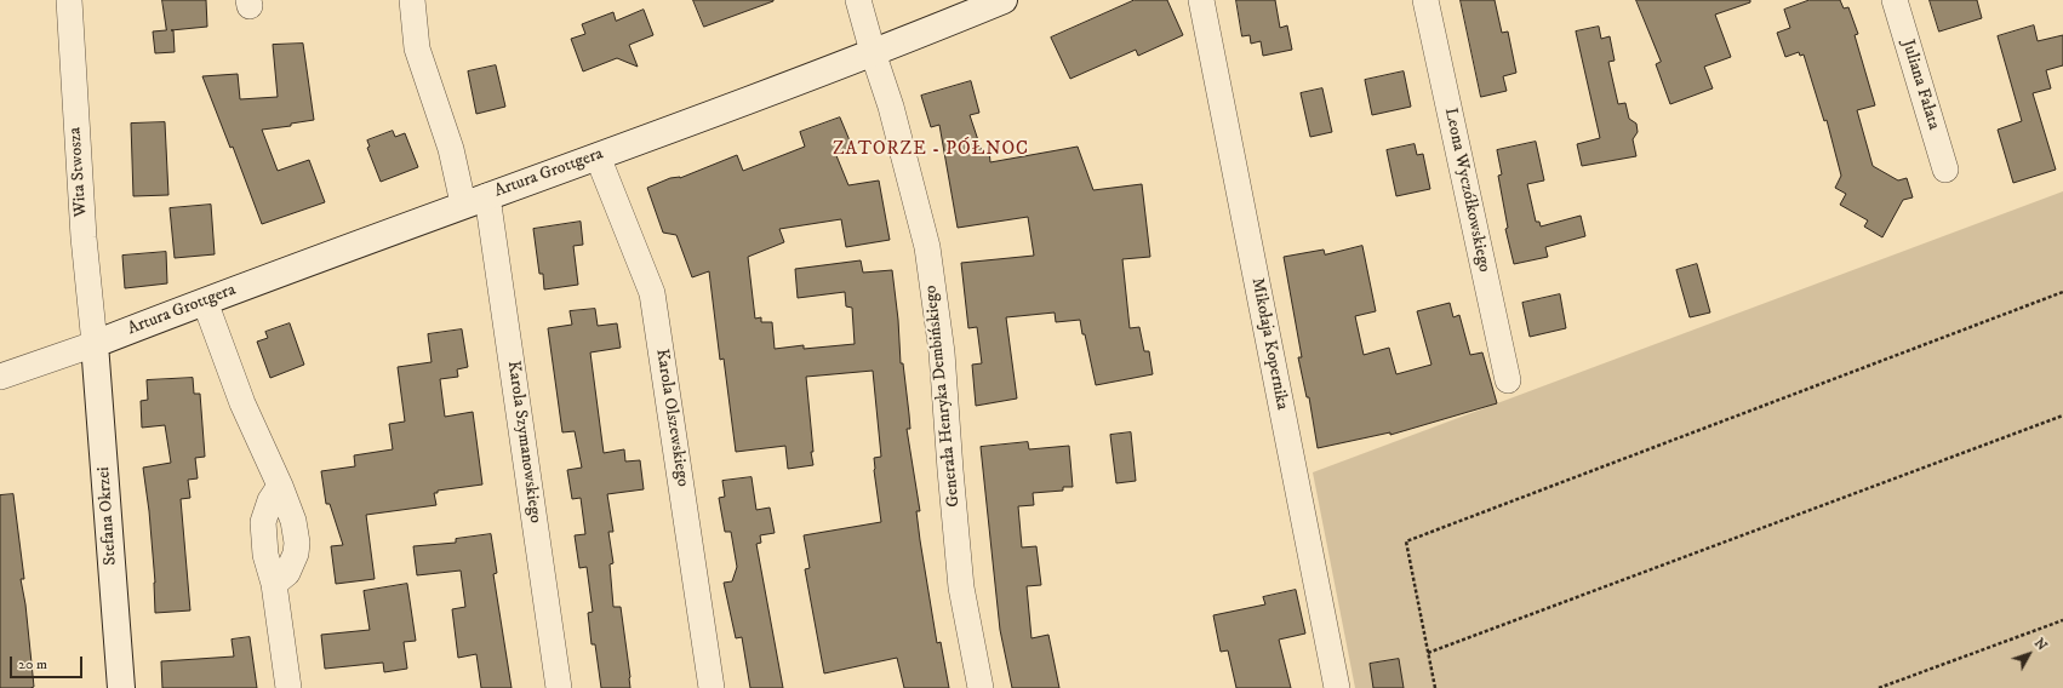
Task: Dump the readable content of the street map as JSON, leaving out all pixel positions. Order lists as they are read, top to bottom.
{
  "streets": {
    "street": [
      "Juliana Fałata",
      "Wita Stwosza",
      "Artura Grottgera",
      "Leona Wyczółkowskiego",
      "Mikołaja Kopernika",
      "Generała Henryka Dembińskiego",
      "Karola Olszewskiego",
      "Karola Szymanowskiego",
      "Stefana Okrzei"
    ]
  },
  "crossings": [
    ["Wita Stwosza", "Artura Grottgera"],
    ["Wita Stwosza", "Stefana Okrzei"],
    ["Artura Grottgera", "Generała Henryka Dembińskiego"],
    ["Artura Grottgera", "Karola Olszewskiego"],
    ["Artura Grottgera", "Karola Szymanowskiego"],
    ["Artura Grottgera", "Stefana Okrzei"]
  ],
  "districts": ["ZATORZE - PÓŁNOC"],
  "scale_bar": "20 m",
  "north": "top right"
}
